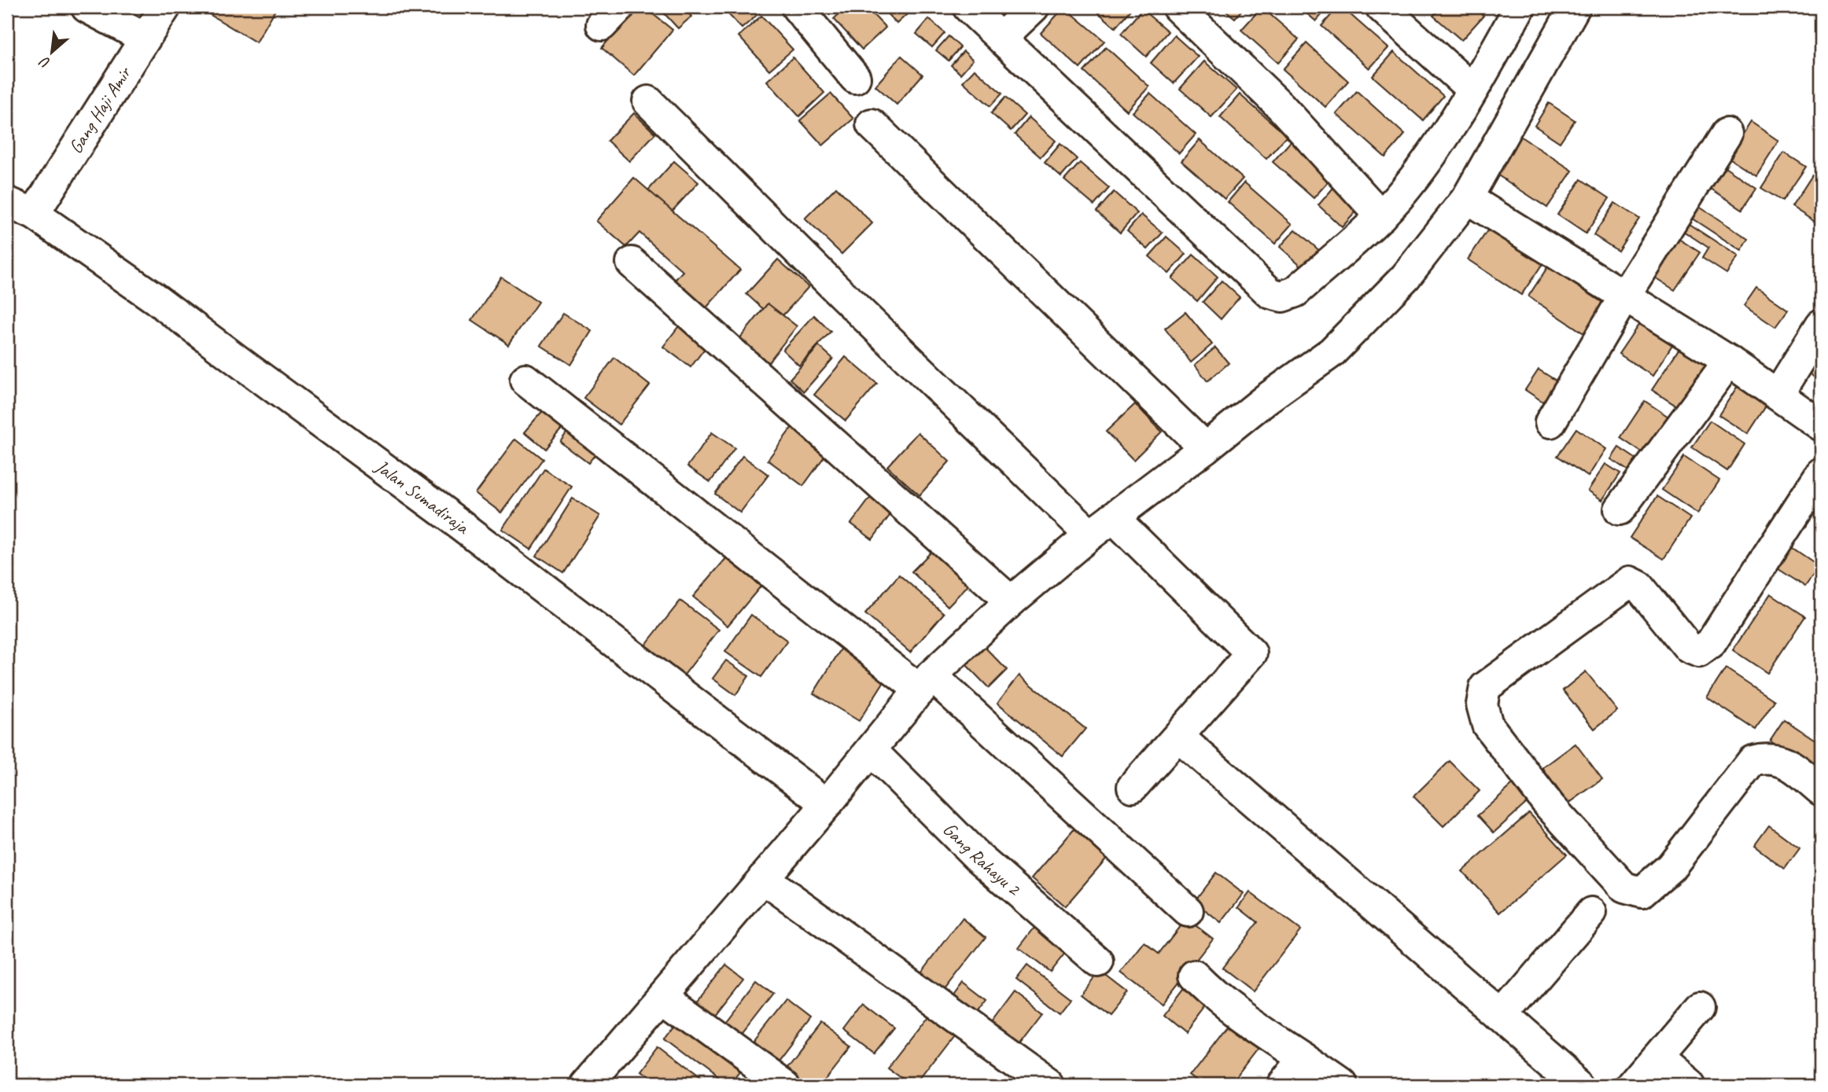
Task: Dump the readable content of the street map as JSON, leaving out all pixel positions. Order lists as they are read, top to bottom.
{
  "streets": {
    "street": ["Gang Haji Amir", "Jalan Sumadiraja", "Gang Rahayu 2"]
  },
  "crossings": [
    ["Gang Haji Amir", "Jalan Sumadiraja"]
  ],
  "north": "bottom left"
}
